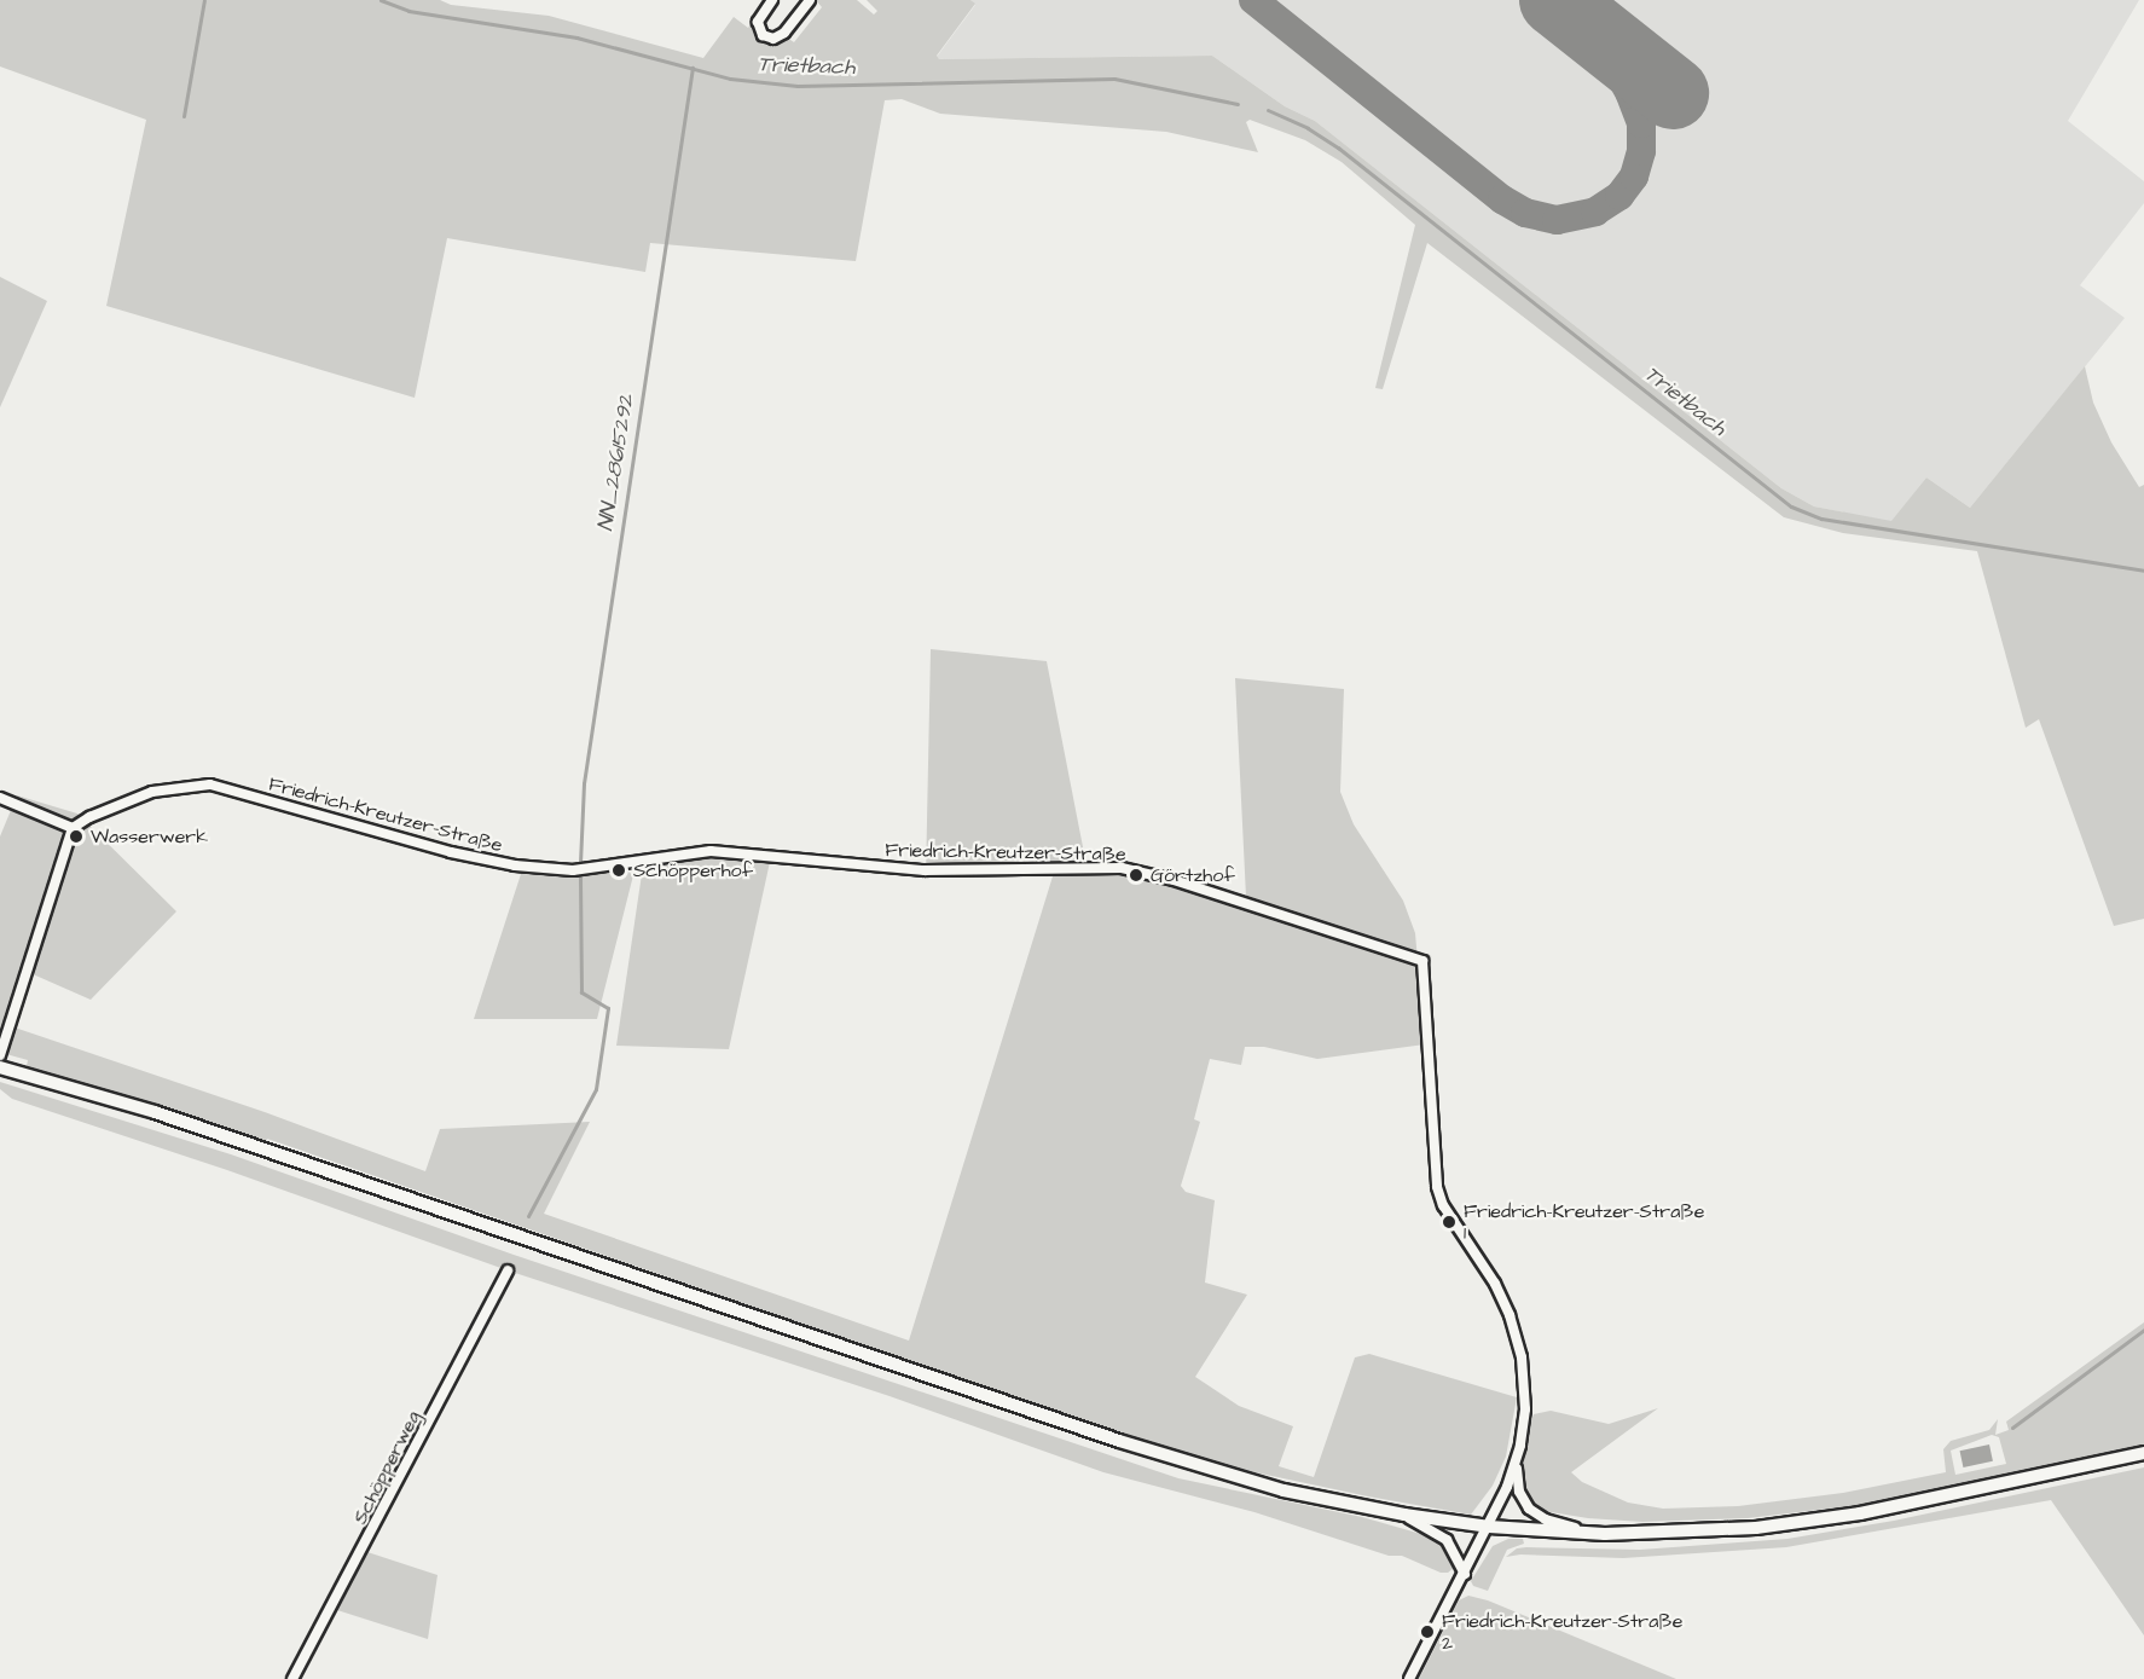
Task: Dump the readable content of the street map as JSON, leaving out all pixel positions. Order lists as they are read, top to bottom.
{
  "streets": {
    "street": ["Friedrich-Kreutzer-Straße", "Schöpperweg"]
  },
  "water": ["Trietbach", "NN_28615292"],
  "places": [
    "Wasserwerk",
    "Schöpperhof",
    "Görtzhof",
    "Friedrich-Kreutzer-Straße 1",
    "Friedrich-Kreutzer-Straße 2"
  ]
}
